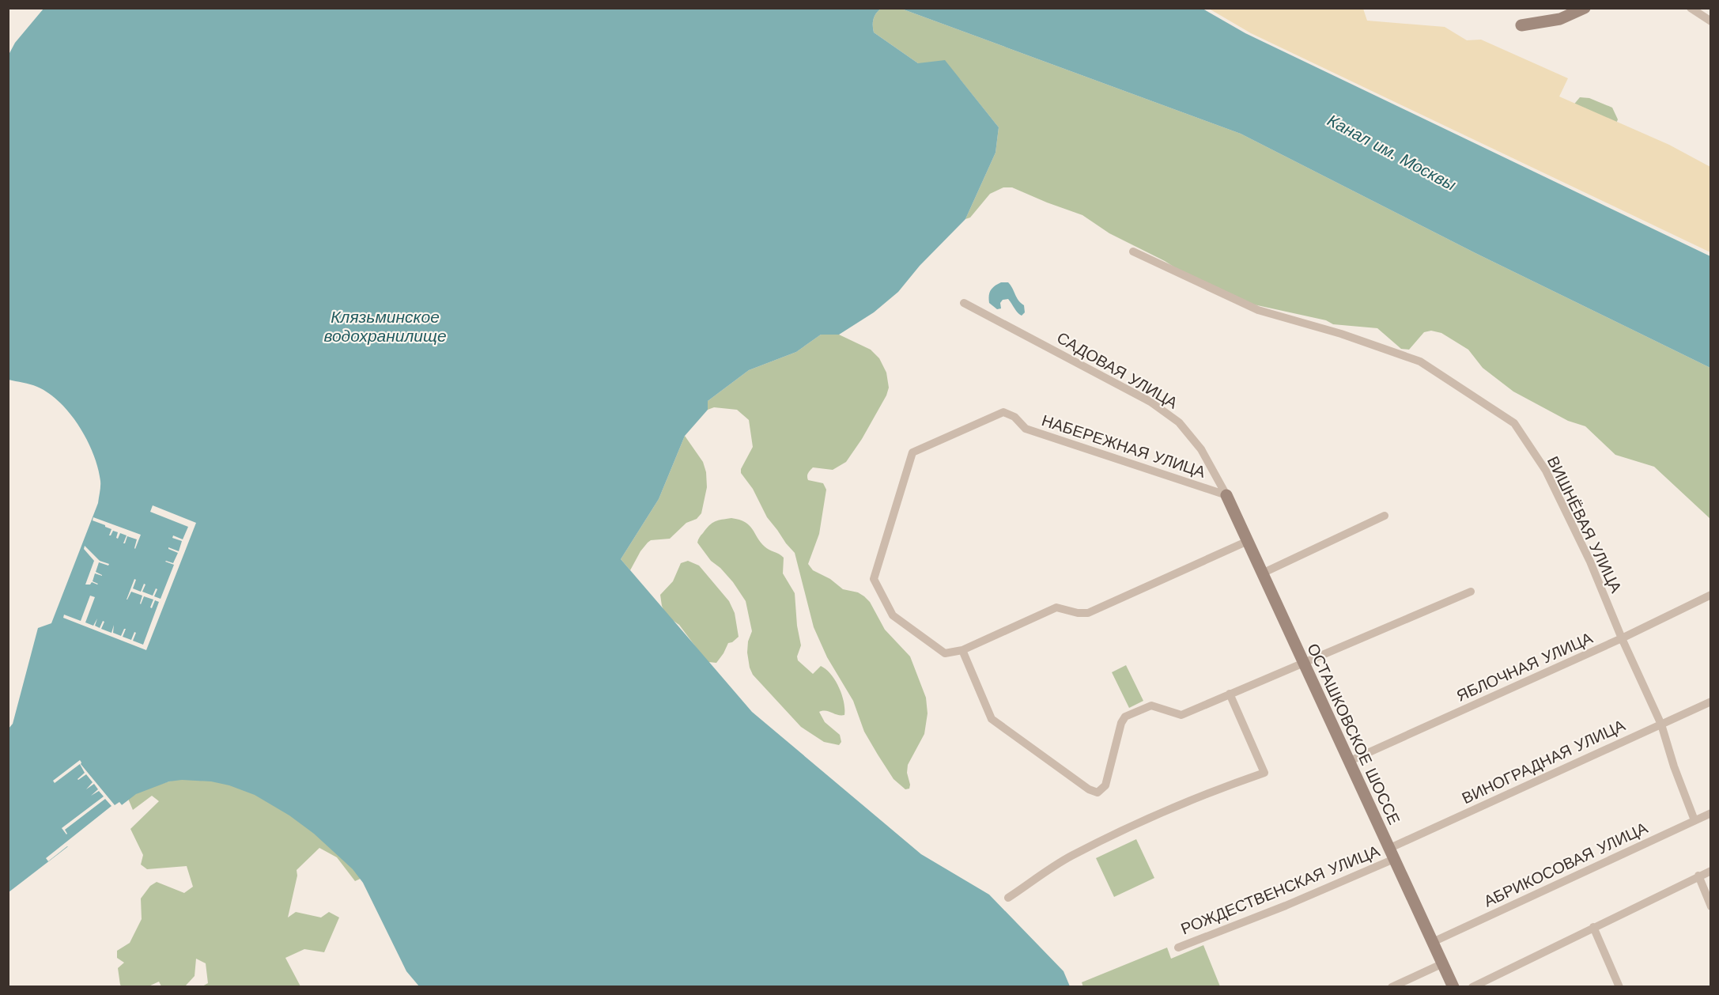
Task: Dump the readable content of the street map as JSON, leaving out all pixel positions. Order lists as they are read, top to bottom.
{
  "streets": {
    "street": [
      "САДОВАЯ УЛИЦА",
      "НАБЕРЕЖНАЯ УЛИЦА",
      "ВИШНЁВАЯ УЛИЦА",
      "ЯБЛОЧНАЯ УЛИЦА",
      "ОСТАШКОВСКОЕ ШОССЕ",
      "ВИНОГРАДНАЯ УЛИЦА",
      "АБРИКОСОВАЯ УЛИЦА",
      "РОЖДЕСТВЕНСКАЯ УЛИЦА"
    ]
  },
  "crossings": [
    ["САДОВАЯ УЛИЦА", "НАБЕРЕЖНАЯ УЛИЦА"],
    ["САДОВАЯ УЛИЦА", "ОСТАШКОВСКОЕ ШОССЕ"],
    ["НАБЕРЕЖНАЯ УЛИЦА", "ОСТАШКОВСКОЕ ШОССЕ"],
    ["ВИШНЁВАЯ УЛИЦА", "ЯБЛОЧНАЯ УЛИЦА"],
    ["ВИШНЁВАЯ УЛИЦА", "ВИНОГРАДНАЯ УЛИЦА"],
    ["ВИШНЁВАЯ УЛИЦА", "АБРИКОСОВАЯ УЛИЦА"],
    ["ЯБЛОЧНАЯ УЛИЦА", "ОСТАШКОВСКОЕ ШОССЕ"],
    ["ОСТАШКОВСКОЕ ШОССЕ", "ВИНОГРАДНАЯ УЛИЦА"],
    ["ОСТАШКОВСКОЕ ШОССЕ", "АБРИКОСОВАЯ УЛИЦА"],
    ["ОСТАШКОВСКОЕ ШОССЕ", "РОЖДЕСТВЕНСКАЯ УЛИЦА"],
    ["ВИНОГРАДНАЯ УЛИЦА", "РОЖДЕСТВЕНСКАЯ УЛИЦА"]
  ],
  "water": ["Канал им. Москвы", "Клязьминское водохранилище"]
}
